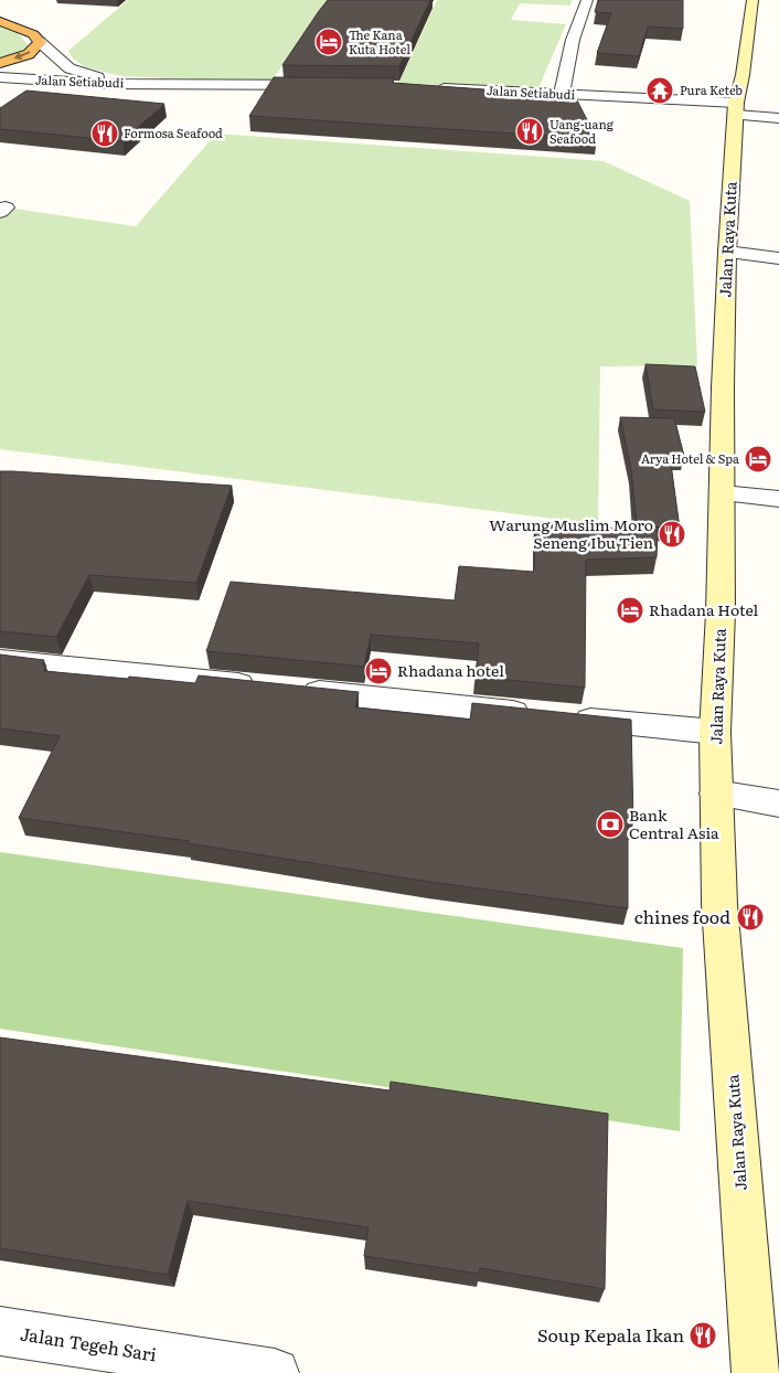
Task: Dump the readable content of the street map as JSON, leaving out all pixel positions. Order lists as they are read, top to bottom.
{
  "streets": {
    "main road": ["Jalan Raya Kuta"],
    "street": ["Jalan Setiabudi", "Jalan Tegeh Sari"]
  },
  "crossings": [
    ["Jalan Setiabudi", "Jalan Raya Kuta"]
  ],
  "places": {
    "hotel": [
      "The Kana Kuta Hotel",
      "Arya Hotel & Spa",
      "Rhadana Hotel",
      "Rhadana hotel"
    ],
    "temple": ["Pura Keteb"],
    "restaurant": [
      "Uang-uang Seafood",
      "Formosa Seafood",
      "Warung Muslim Moro Seneng Ibu Tien",
      "chines food",
      "Soup Kepala Ikan"
    ],
    "bank": ["Bank Central Asia"]
  }
}
